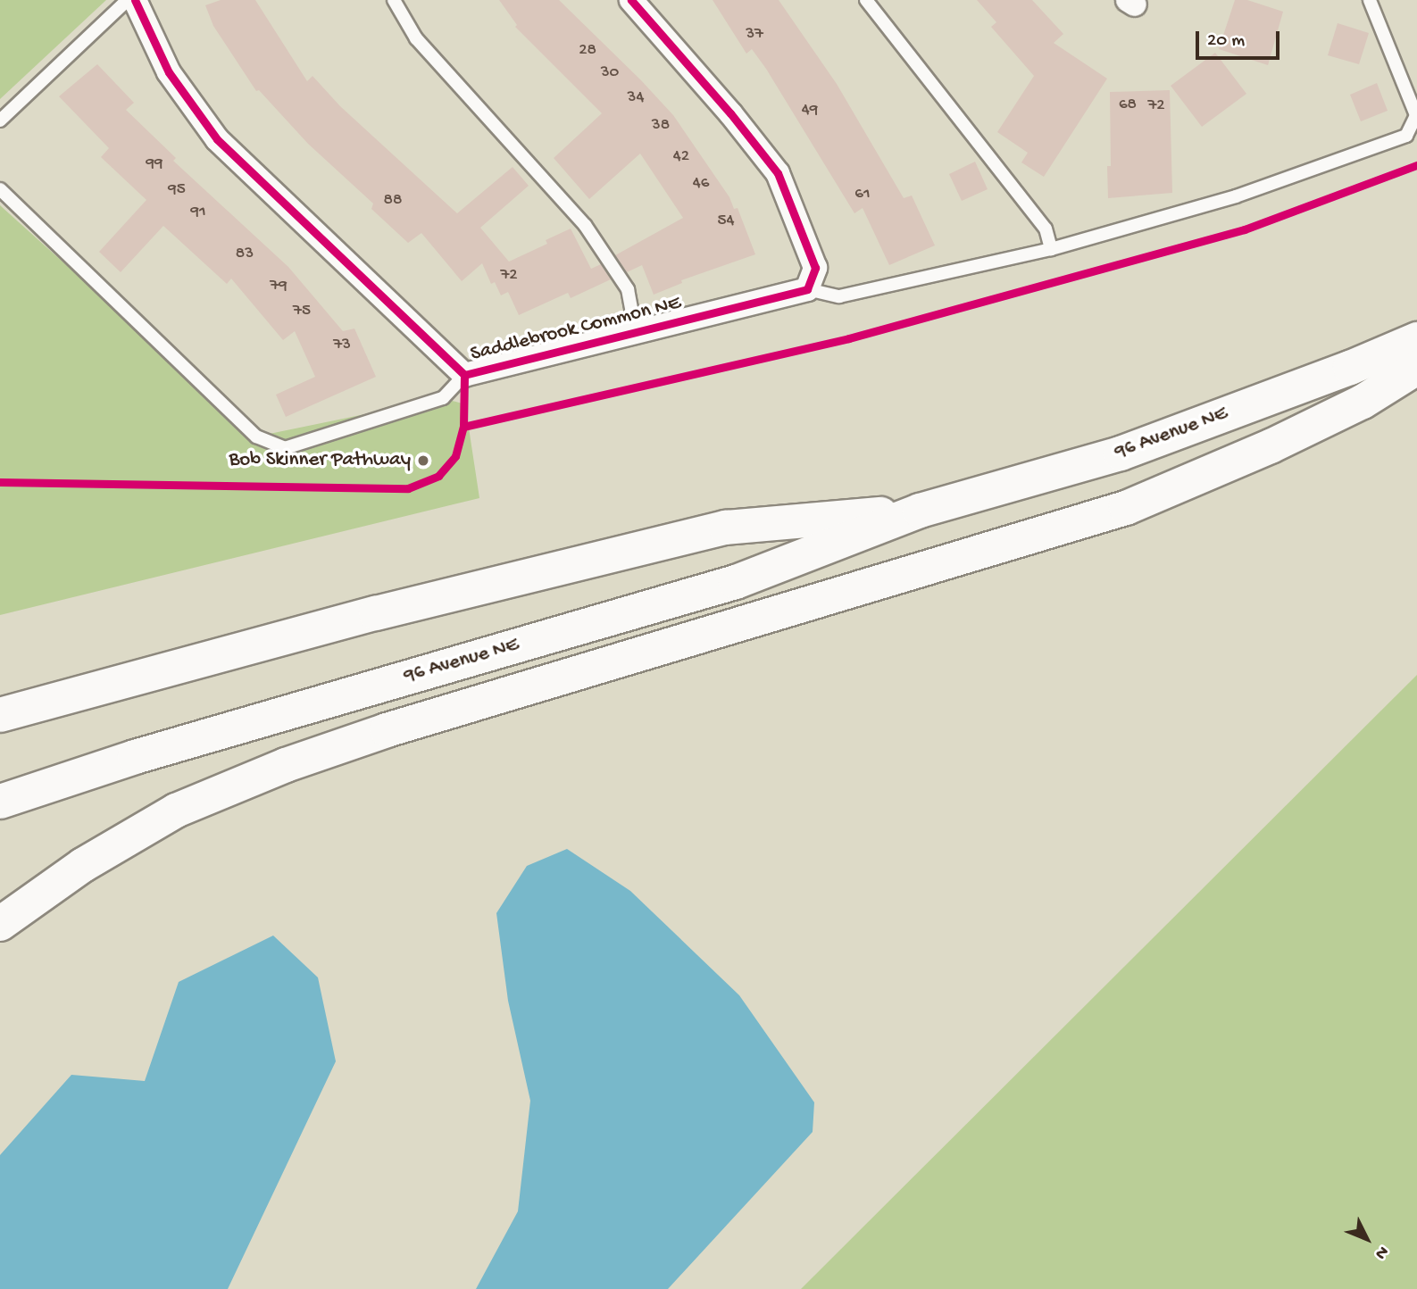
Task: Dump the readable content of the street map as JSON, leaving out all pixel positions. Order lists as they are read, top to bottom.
{
  "streets": {
    "main road": ["96 Avenue NE"],
    "street": ["Saddlebrook Common NE"]
  },
  "places": ["Bob Skinner Pathway"],
  "house_numbers": [
    "37",
    "28",
    "30",
    "34",
    "68",
    "72",
    "49",
    "38",
    "42",
    "99",
    "46",
    "95",
    "61",
    "88",
    "91",
    "54",
    "83",
    "72",
    "79",
    "75",
    "73"
  ],
  "scale_bar": "20 m",
  "north": "bottom right"
}
